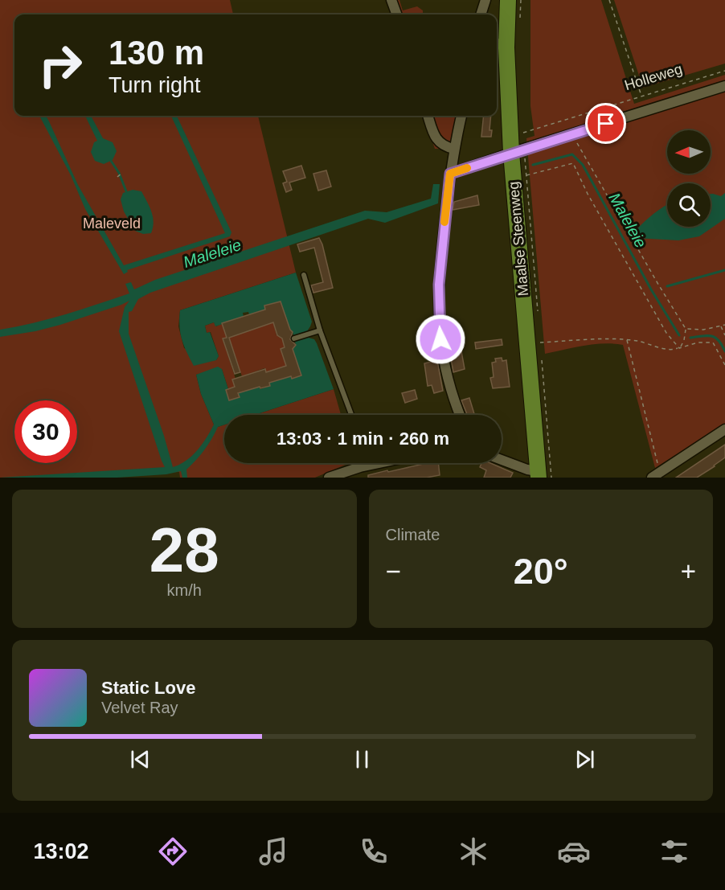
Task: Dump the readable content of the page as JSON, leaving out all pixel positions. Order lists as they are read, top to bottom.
{
  "streets": {
    "main road": ["Maalse Steenweg"],
    "street": ["Holleweg"]
  },
  "crossings": [
    ["Holleweg", "Maalse Steenweg"]
  ],
  "water": ["Maleleie"],
  "parks": ["Maleveld"],
  "north": "left",
  "page": {
    "turn": ["130 m", "Turn right"],
    "limit": "30",
    "trip": "13:03 · 1 min · 260 m",
    "tile": [
      ["28", "km/h"],
      "Climate"
    ],
    "heat": ["−", "20°", "+"],
    "song": ["Static Love", "Velvet Ray"],
    "tabs": "13:02"
  }
}
